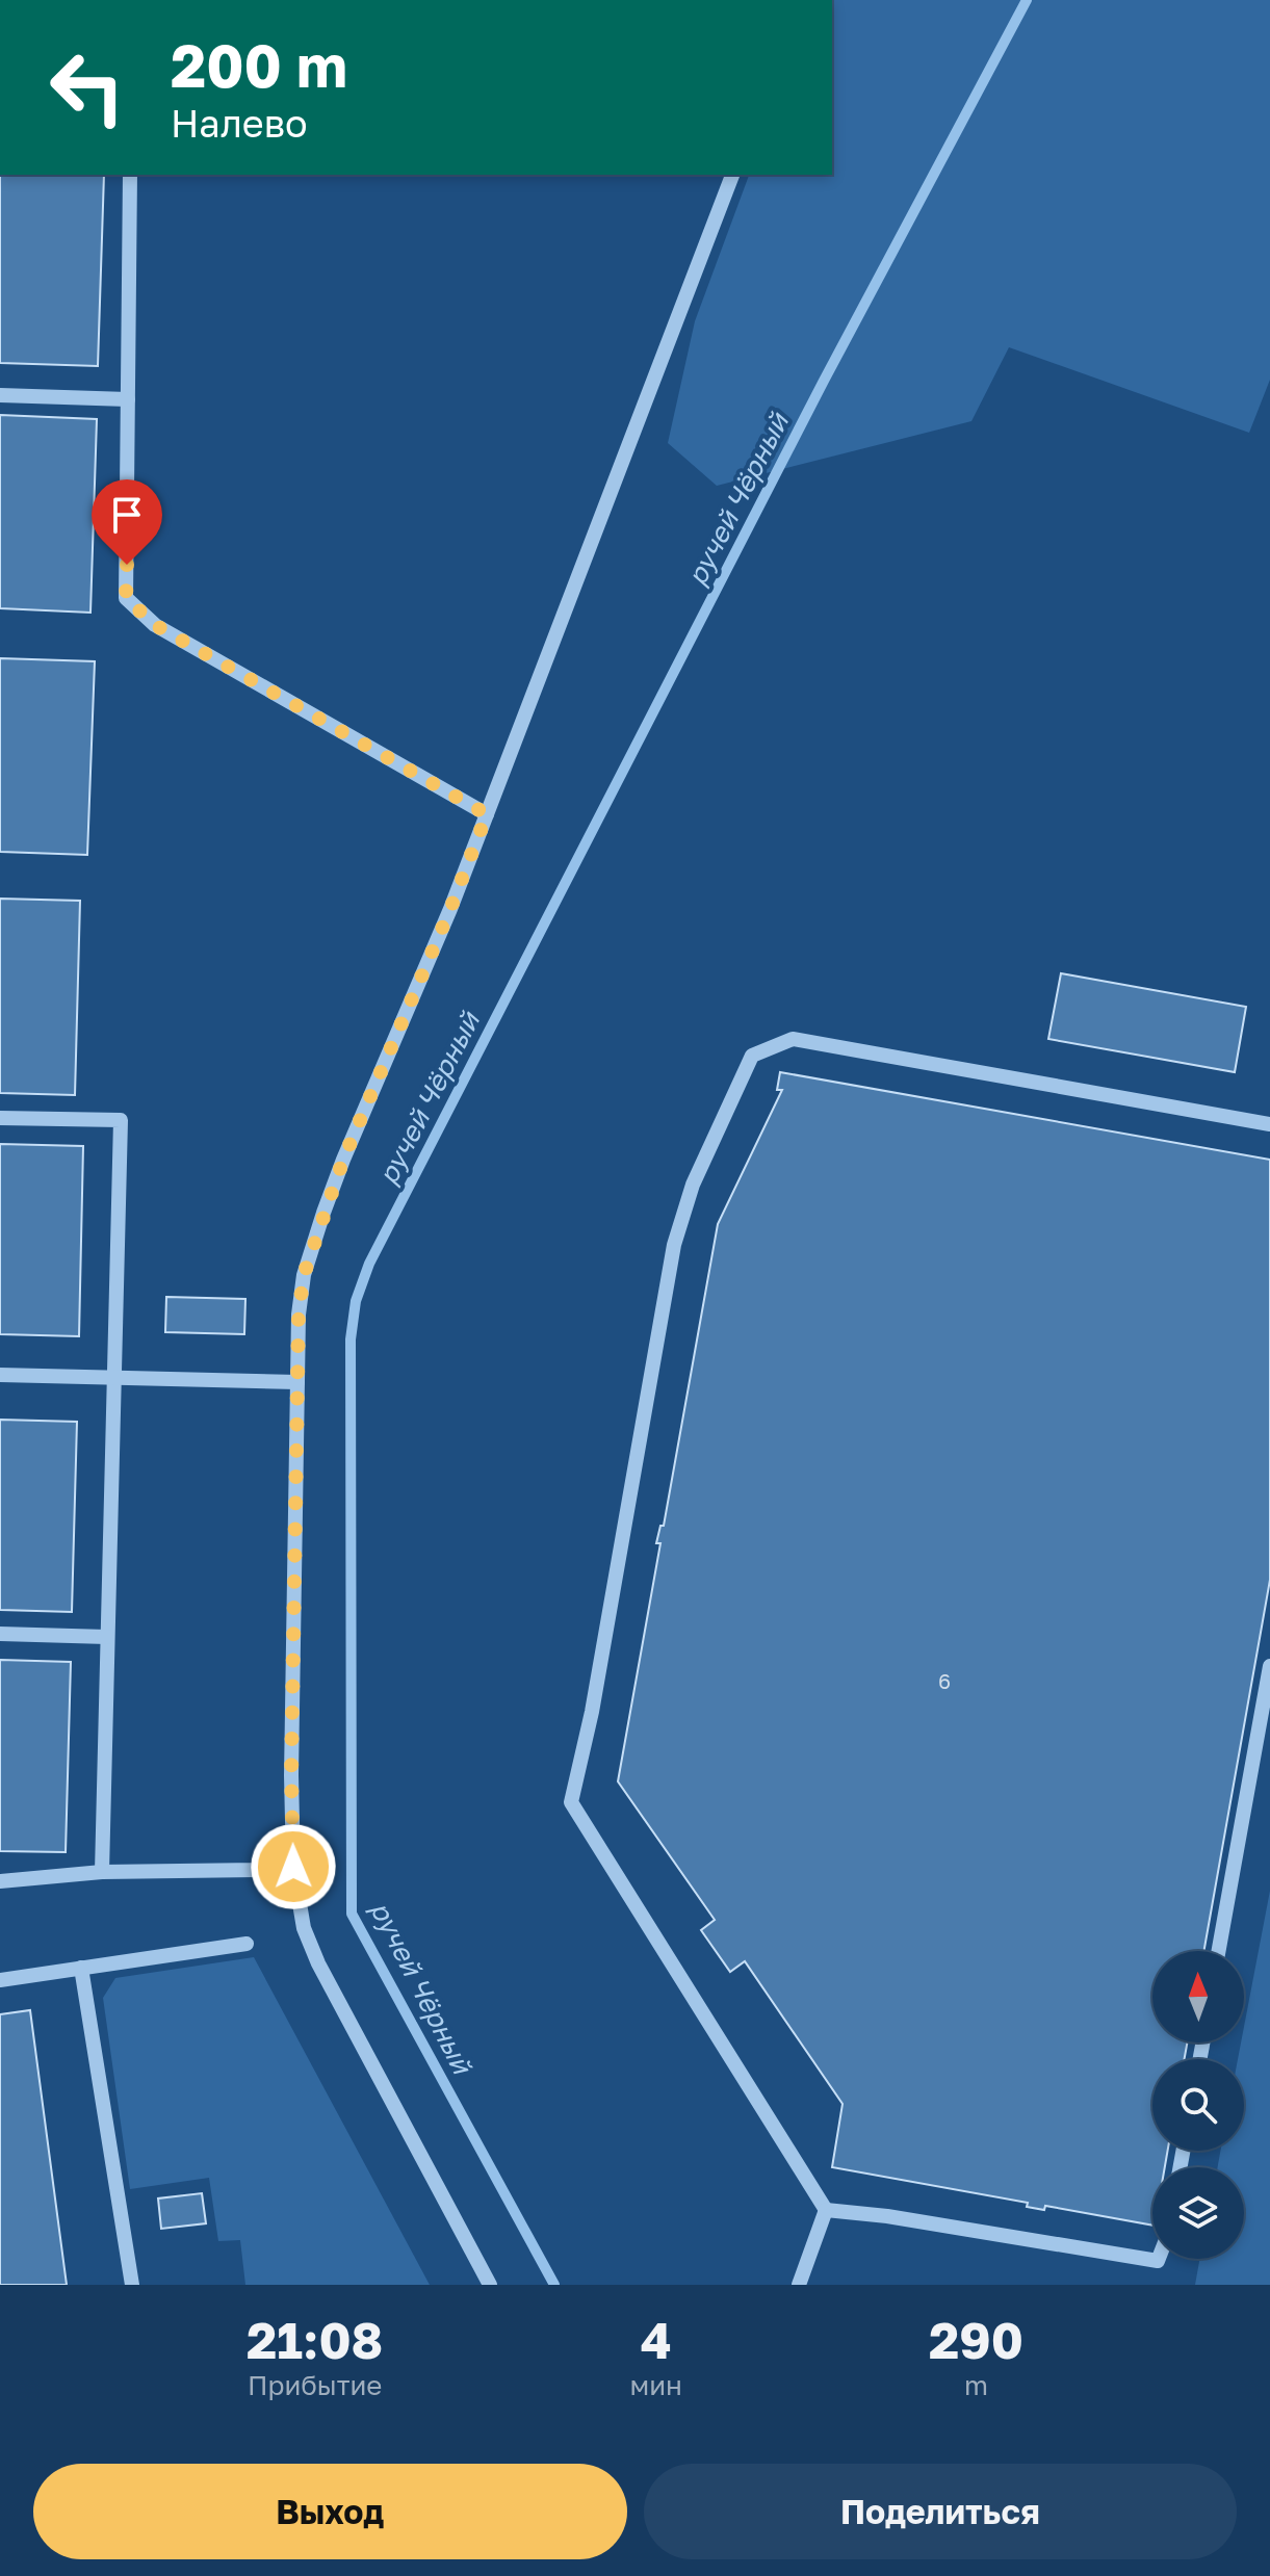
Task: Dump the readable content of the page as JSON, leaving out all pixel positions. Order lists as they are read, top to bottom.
{
  "water": ["ручей Чёрный"],
  "house_numbers": ["6"],
  "north": "top",
  "page": {
    "turn": ["200 m", "Налево"],
    "eta": [
      "21:08",
      "Прибытие",
      "4",
      "мин",
      "290",
      "m"
    ],
    "buttons": ["Выход", "Поделиться"]
  }
}
